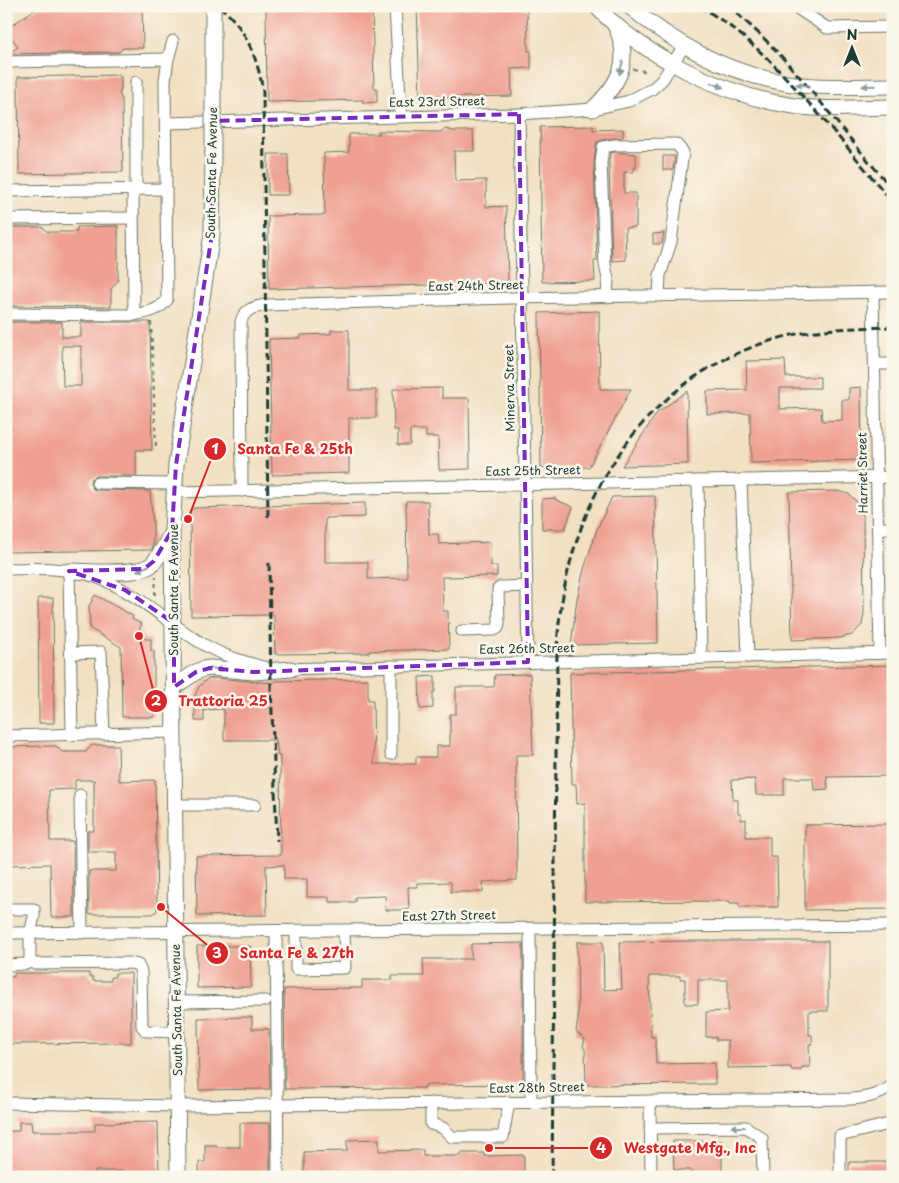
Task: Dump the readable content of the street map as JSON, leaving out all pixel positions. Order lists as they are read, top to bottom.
{
  "streets": {
    "main road": ["South Santa Fe Avenue"],
    "street": [
      "East 23rd Street",
      "East 24th Street",
      "Minerva Street",
      "East 25th Street",
      "Harriet Street",
      "East 26th Street",
      "East 27th Street",
      "East 28th Street"
    ]
  },
  "crossings": [
    ["East 23rd Street", "Minerva Street"],
    ["South Santa Fe Avenue", "East 25th Street"],
    ["South Santa Fe Avenue", "East 26th Street"],
    ["South Santa Fe Avenue", "East 27th Street"],
    ["South Santa Fe Avenue", "East 28th Street"],
    ["East 24th Street", "Minerva Street"],
    ["East 24th Street", "East 25th Street"],
    ["East 24th Street", "Harriet Street"],
    ["Minerva Street", "East 25th Street"],
    ["Minerva Street", "East 26th Street"],
    ["East 25th Street", "Harriet Street"],
    ["Harriet Street", "East 26th Street"]
  ],
  "places": [
    "Santa Fe & 25th",
    "Trattoria 25",
    "Santa Fe & 27th",
    "Westgate Mfg., Inc"
  ],
  "north": "top"
}
